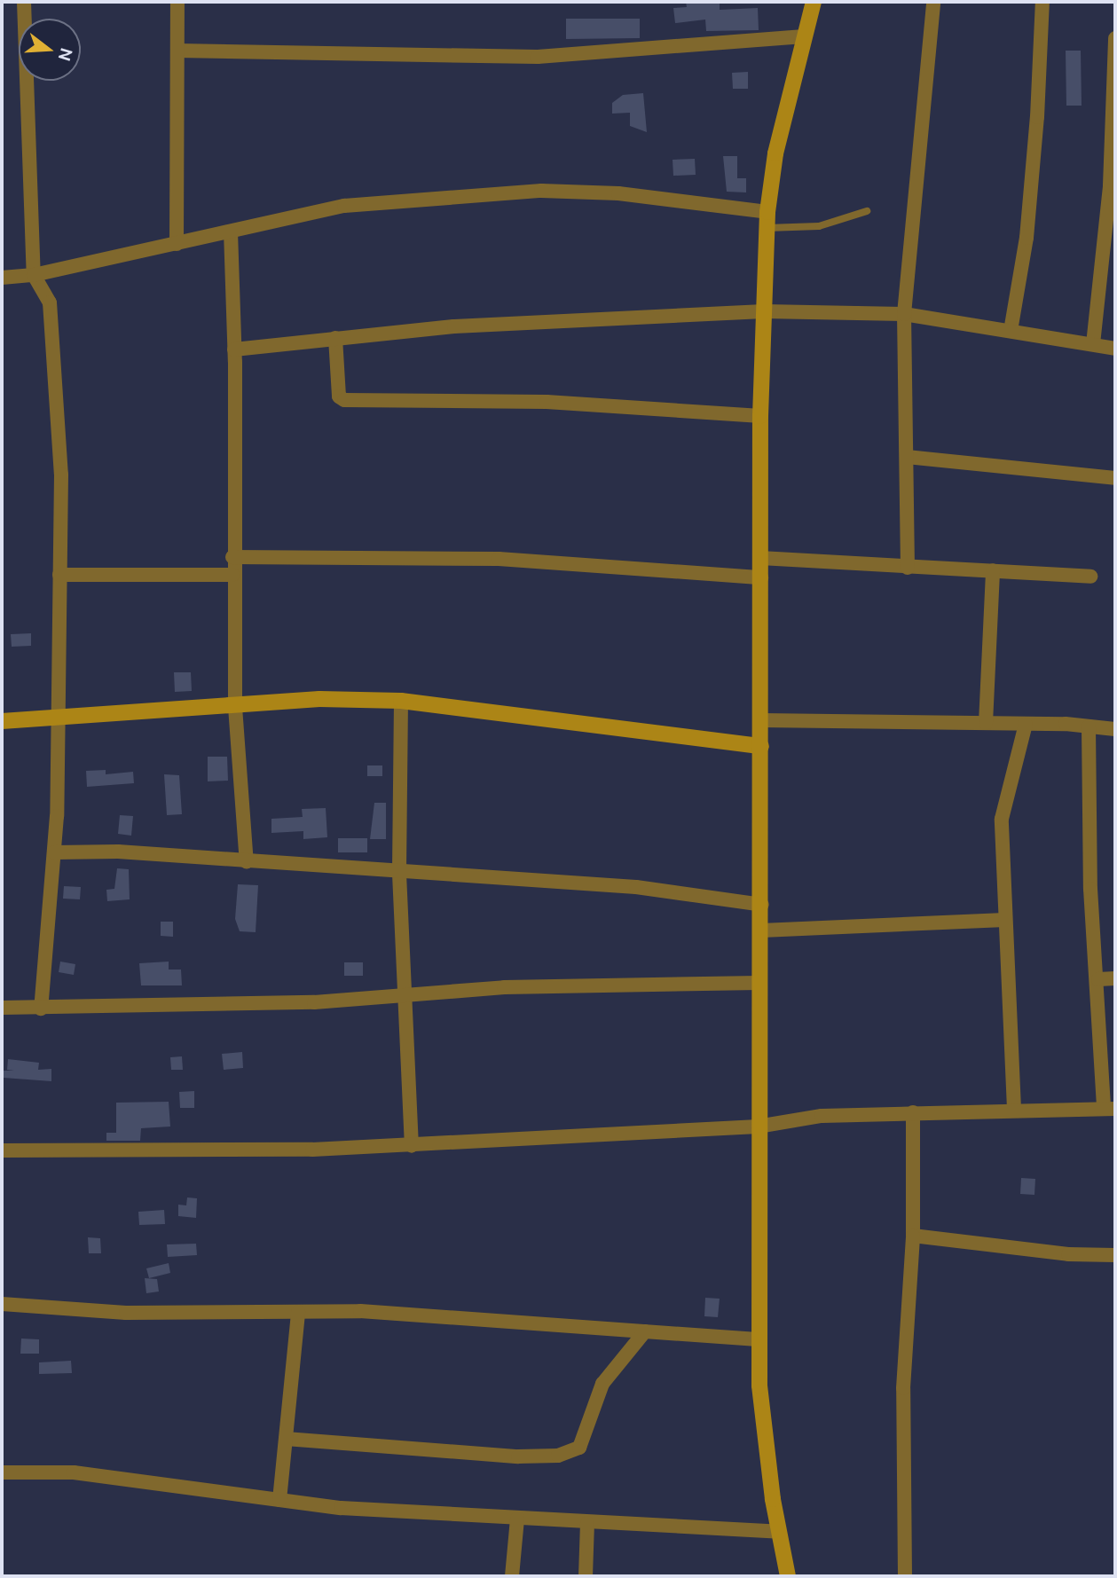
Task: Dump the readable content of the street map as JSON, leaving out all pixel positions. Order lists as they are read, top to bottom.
{
  "north": "right"
}
